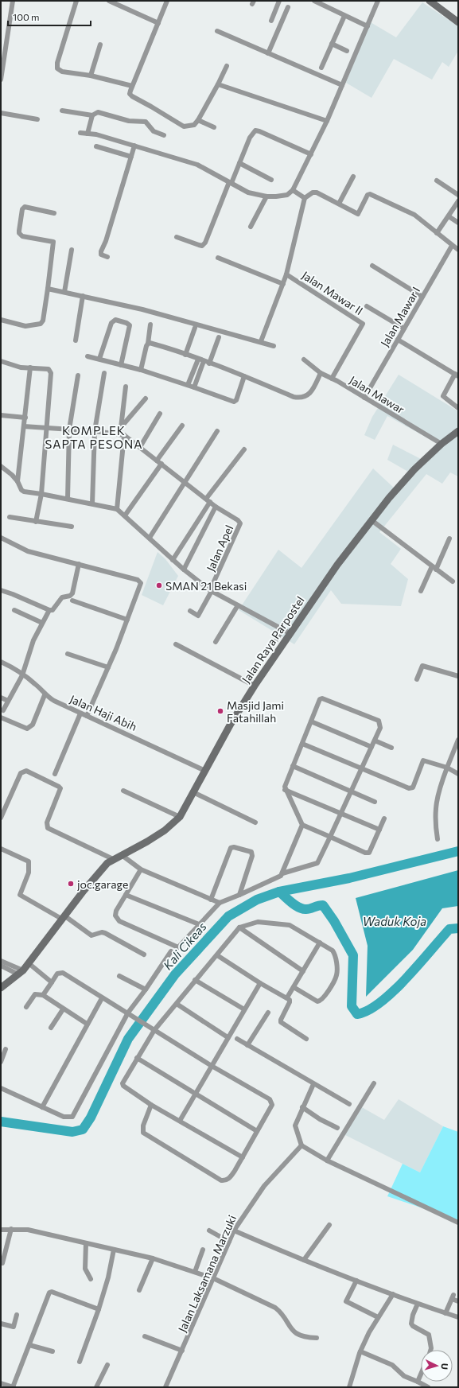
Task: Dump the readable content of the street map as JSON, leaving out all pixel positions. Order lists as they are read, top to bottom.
{
  "streets": {
    "main road": ["Jalan Raya Parpostel"],
    "street": [
      "Jalan Mawar II",
      "Jalan Mawar I",
      "Jalan Mawar",
      "Jalan Apel",
      "Jalan Haji Abih",
      "Jalan Laksamana Marzuki"
    ]
  },
  "crossings": [
    ["Jalan Mawar II", "Jalan Mawar"],
    ["Jalan Mawar I", "Jalan Mawar"],
    ["Jalan Mawar", "Jalan Raya Parpostel"],
    ["Jalan Raya Parpostel", "Jalan Haji Abih"]
  ],
  "districts": ["KOMPLEK SAPTA PESONA"],
  "water": ["Waduk Koja", "Kali Cikeas"],
  "places": ["SMAN 21 Bekasi", "Masjid Jami Fatahillah", "joc.garage"],
  "scale_bar": "100 m",
  "north": "right"
}
